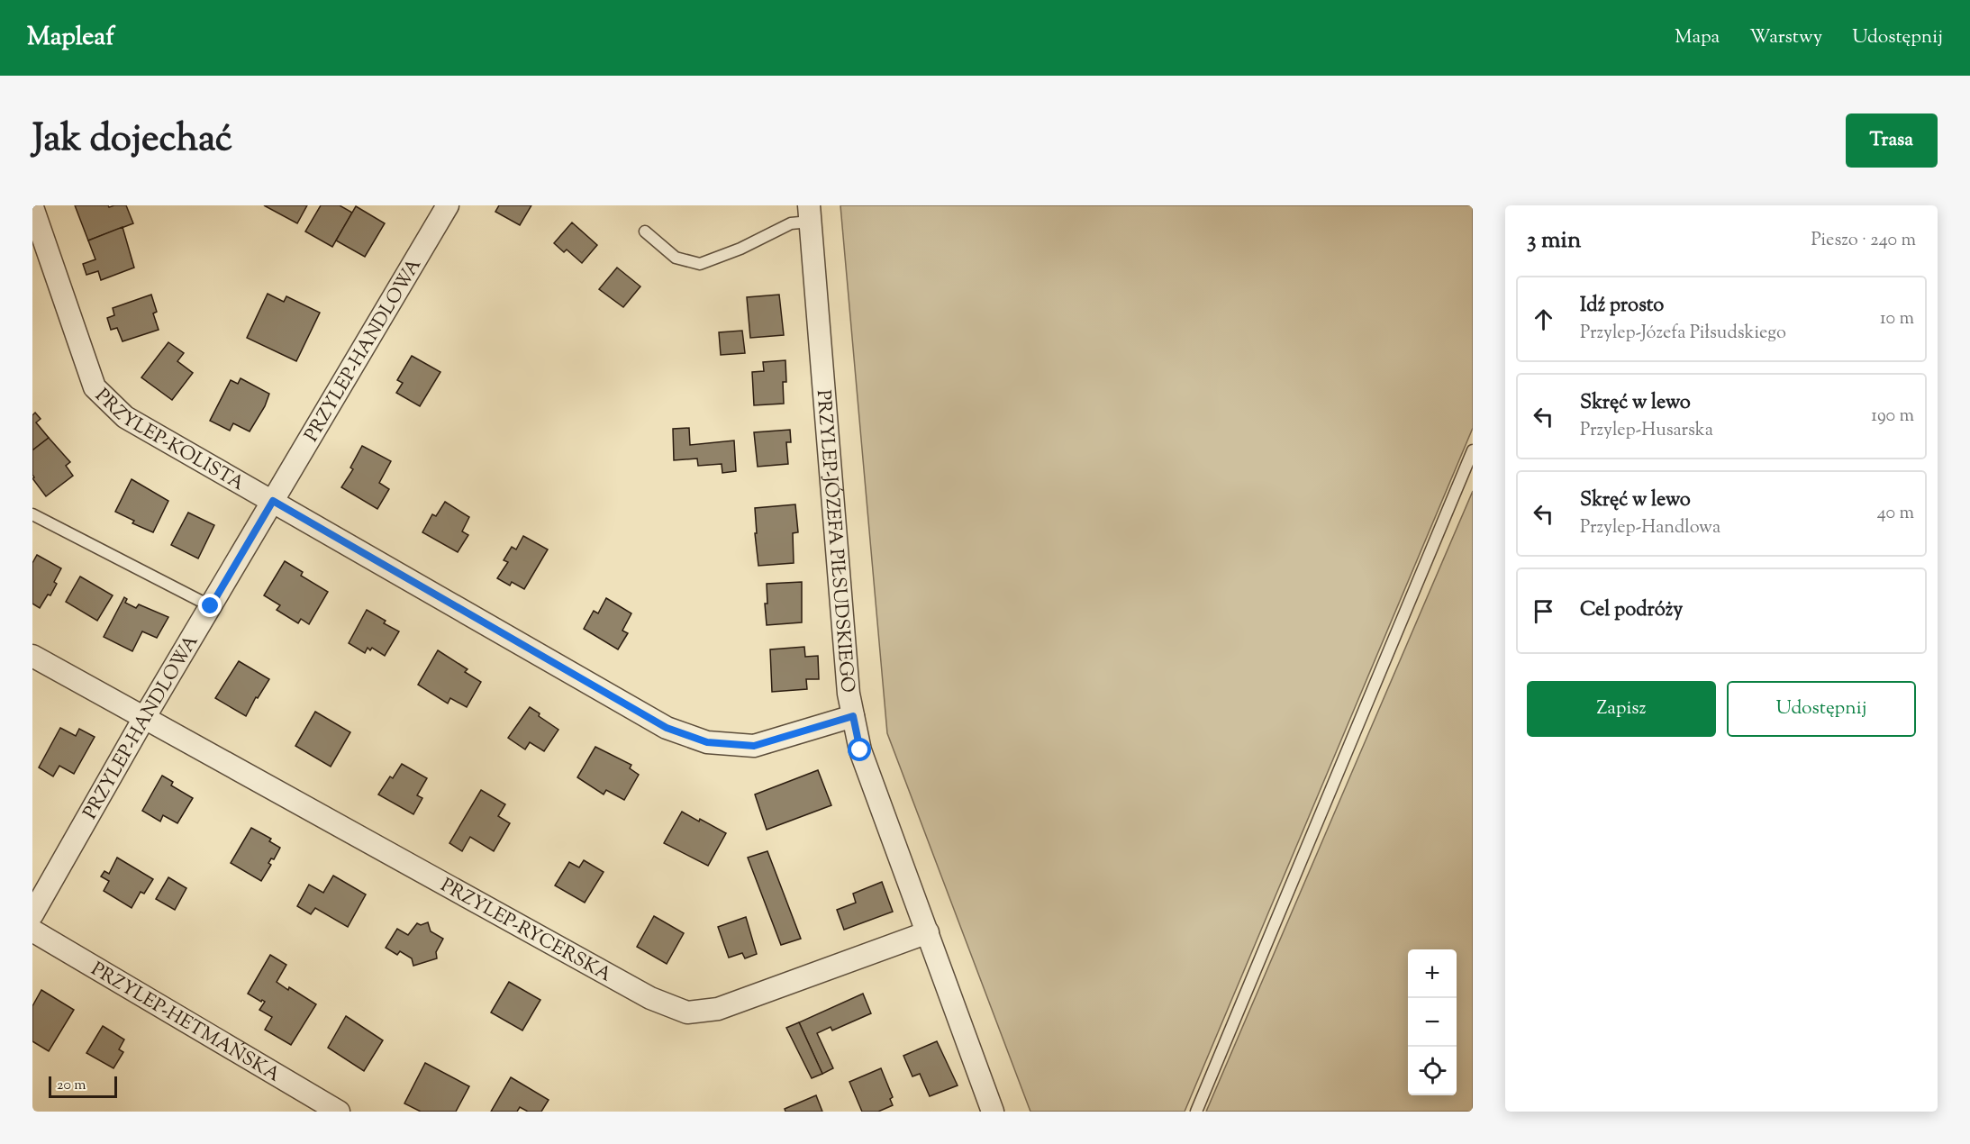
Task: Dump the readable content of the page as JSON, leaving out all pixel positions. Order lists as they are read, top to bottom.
{
  "streets": {
    "street": [
      "PRZYLEP-HANDLOWA",
      "PRZYLEP-KOLISTA",
      "PRZYLEP-JÓZEFA PIŁSUDSKIEGO",
      "PRZYLEP-RYCERSKA",
      "PRZYLEP-HETMAŃSKA"
    ]
  },
  "crossings": [
    ["PRZYLEP-HANDLOWA", "PRZYLEP-KOLISTA"],
    ["PRZYLEP-HANDLOWA", "PRZYLEP-RYCERSKA"],
    ["PRZYLEP-KOLISTA", "PRZYLEP-JÓZEFA PIŁSUDSKIEGO"],
    ["PRZYLEP-JÓZEFA PIŁSUDSKIEGO", "PRZYLEP-RYCERSKA"]
  ],
  "scale_bar": "20 m",
  "page": {
    "header": "Mapleaf",
    "nav": ["Mapa", "Warstwy", "Udostępnij"],
    "title": "Jak dojechać",
    "buttons": [
      "Trasa",
      ["Zapisz", "Udostępnij"]
    ],
    "heading": ["3 min", "Pieszo · 240 m"],
    "list": [
      ["Idź prosto", "Przylep-Józefa Piłsudskiego", "10 m"],
      ["Skręć w lewo", "Przylep-Husarska", "190 m"],
      ["Skręć w lewo", "Przylep-Handlowa", "40 m"],
      "Cel podróży"
    ],
    "map_buttons": ["+", "−"],
    "scale": "20 m"
  }
}
